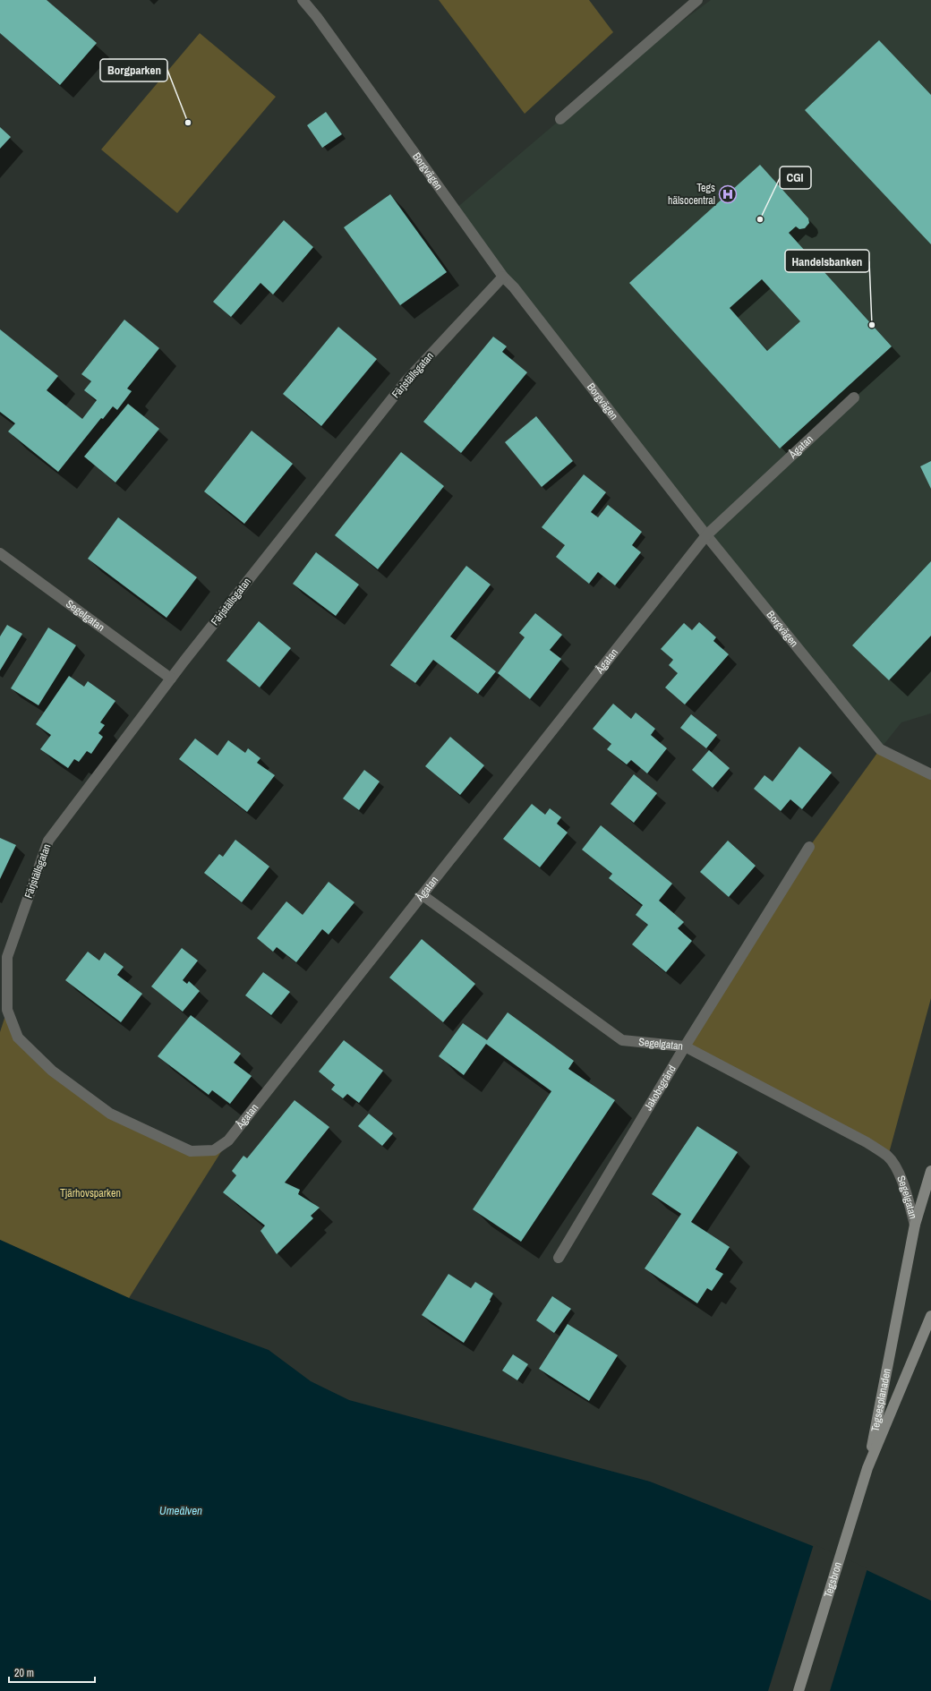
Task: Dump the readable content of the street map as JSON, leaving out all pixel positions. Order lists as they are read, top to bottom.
{
  "streets": {
    "main road": ["Tegsesplanaden", "Tegsbron"],
    "street": [
      "Borgvägen",
      "Färjställsgatan",
      "Ågatan",
      "Segelgatan",
      "Jakobsgränd"
    ]
  },
  "crossings": [
    ["Borgvägen", "Färjställsgatan"],
    ["Borgvägen", "Ågatan"],
    ["Färjställsgatan", "Ågatan"],
    ["Färjställsgatan", "Segelgatan"],
    ["Ågatan", "Segelgatan"],
    ["Segelgatan", "Jakobsgränd"],
    ["Segelgatan", "Tegsesplanaden"],
    ["Tegsesplanaden", "Tegsbron"]
  ],
  "water": ["Umeälven"],
  "parks": ["Tjärhovsparken"],
  "places": {
    "other": ["Borgparken", "CGI", "Handelsbanken"],
    "hospital": ["Tegs hälsocentral"]
  },
  "scale_bar": "20 m"
}
